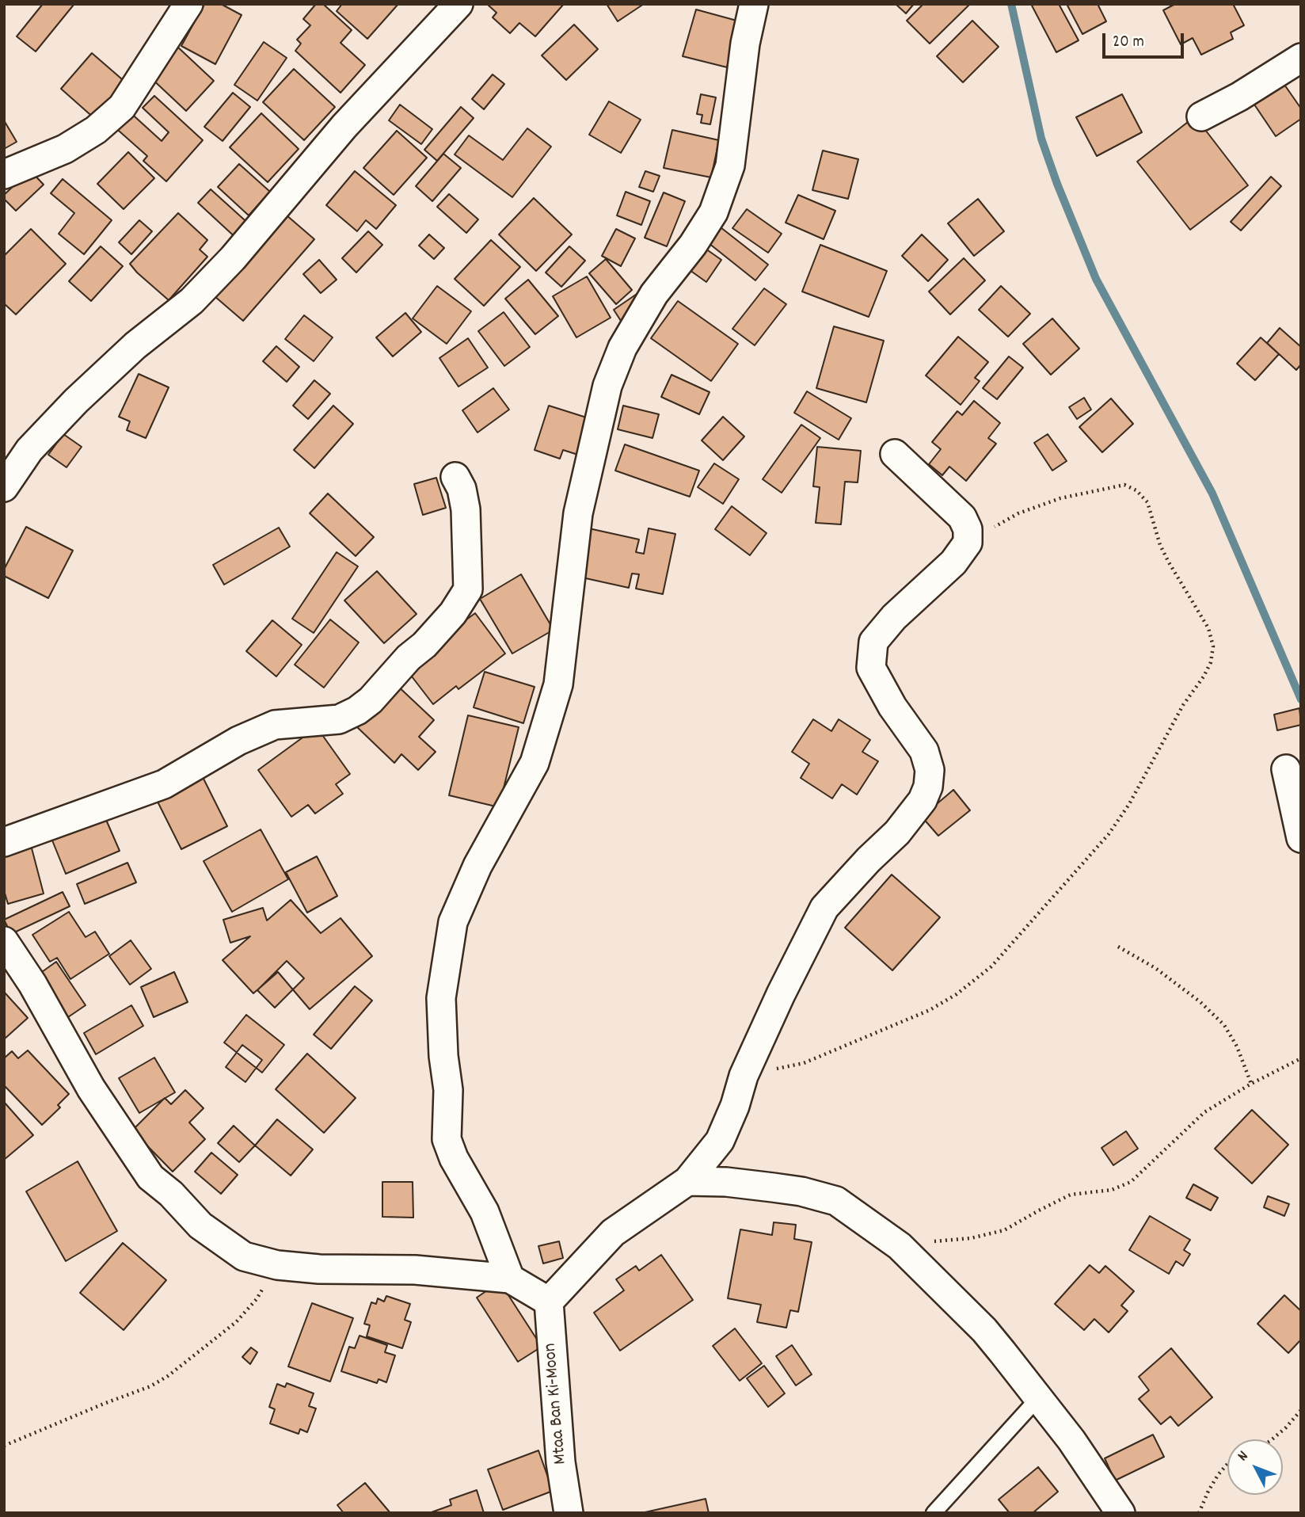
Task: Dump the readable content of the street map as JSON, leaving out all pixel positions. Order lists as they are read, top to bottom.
{
  "streets": {
    "street": ["Mtaa Ban Ki-Moon"]
  },
  "scale_bar": "20 m",
  "north": "top left"
}
